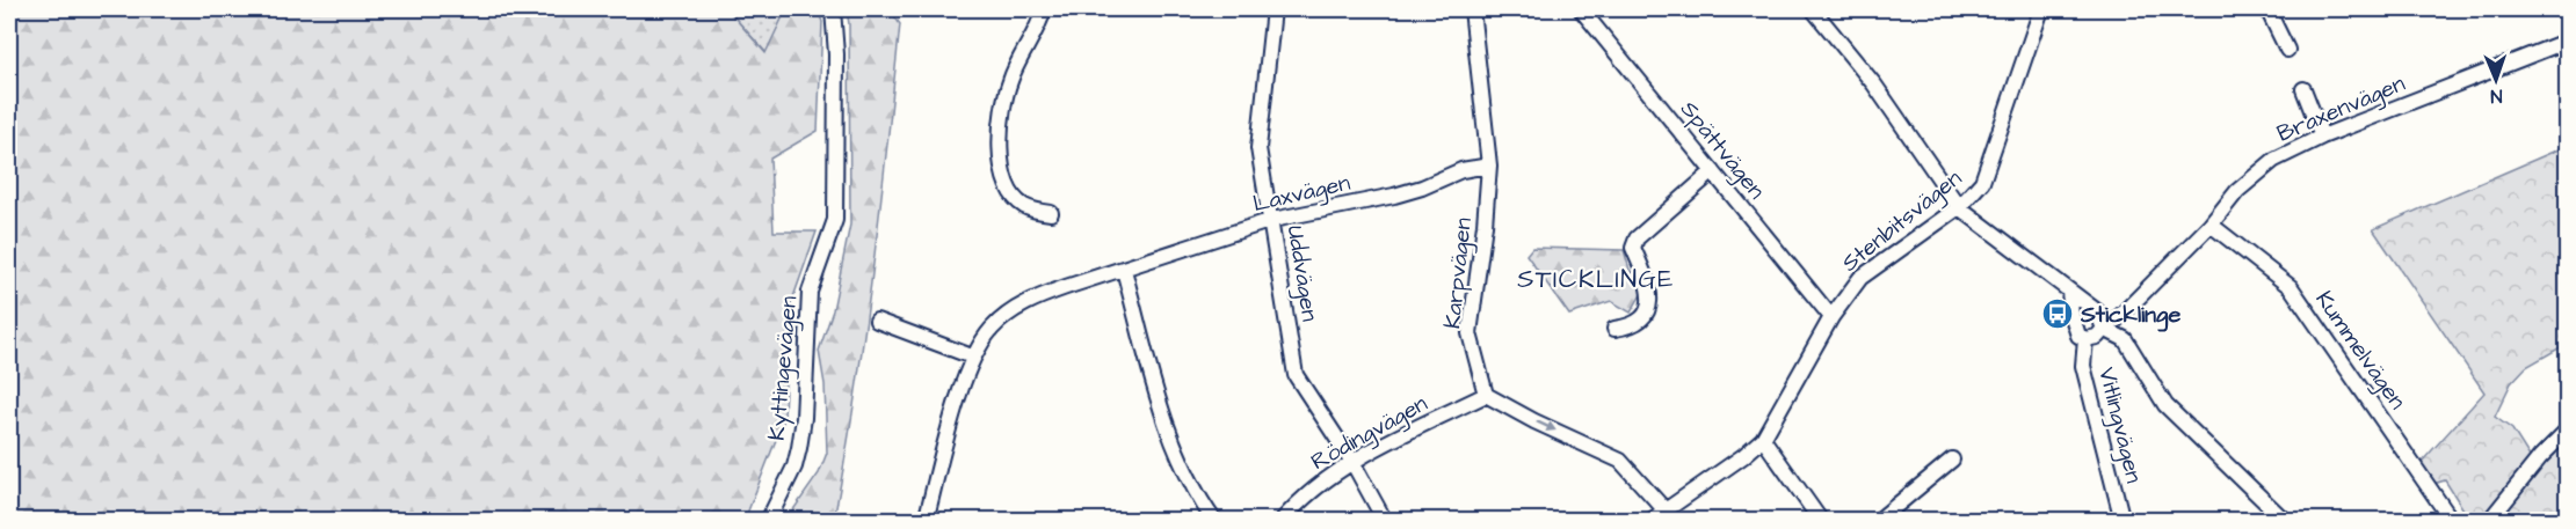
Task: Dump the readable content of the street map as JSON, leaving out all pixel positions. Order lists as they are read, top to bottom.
{
  "streets": {
    "street": [
      "Braxenvägen",
      "Spättvägen",
      "Laxvägen",
      "Stenbitsvägen",
      "Uddvägen",
      "Karpvägen",
      "Kummelvägen",
      "Kyttingevägen",
      "Vitlingvägen",
      "Rödingvägen"
    ]
  },
  "crossings": [
    ["Braxenvägen", "Kummelvägen"],
    ["Braxenvägen", "Vitlingvägen"],
    ["Spättvägen", "Stenbitsvägen"],
    ["Laxvägen", "Uddvägen"],
    ["Laxvägen", "Karpvägen"],
    ["Uddvägen", "Rödingvägen"],
    ["Karpvägen", "Rödingvägen"]
  ],
  "districts": ["STICKLINGE"],
  "places": {
    "bus stop": ["Sticklinge"]
  },
  "north": "bottom"
}
